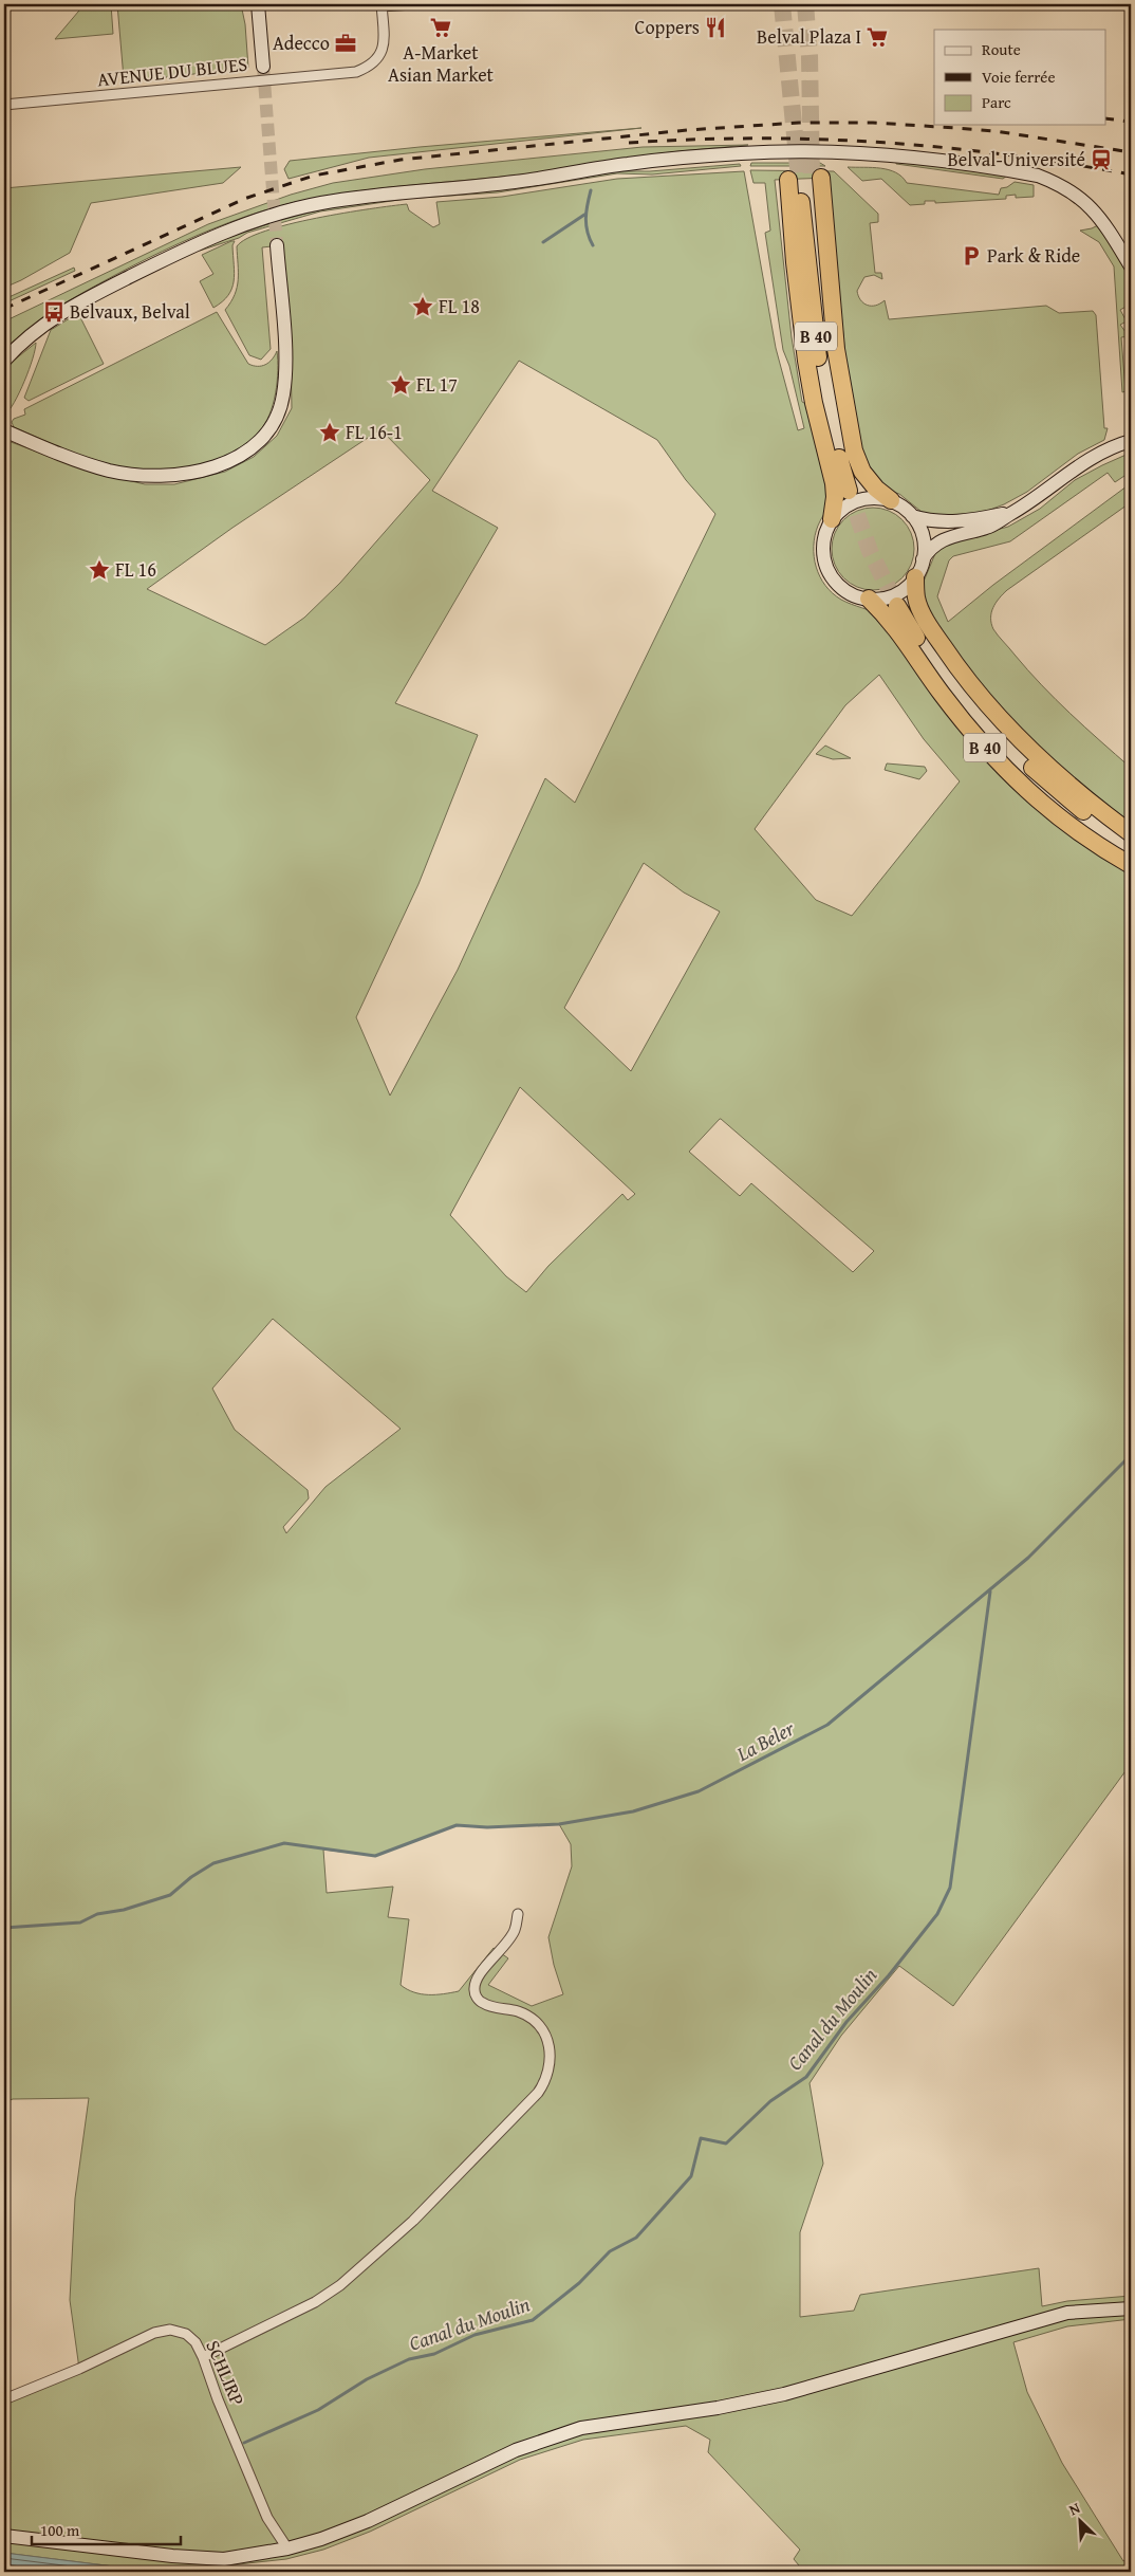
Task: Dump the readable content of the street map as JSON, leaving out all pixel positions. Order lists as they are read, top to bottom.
{
  "streets": {
    "highway": ["B 40"],
    "street": ["AVENUE DU BLUES", "SCHLIRP"]
  },
  "water": ["La Beler", "Canal du Moulin"],
  "places": {
    "supermarket": ["A-Market Asian Market", "Belval Plaza I"],
    "restaurant": ["Coppers"],
    "office": ["Adecco"],
    "station": ["Belval-Université"],
    "parking": ["Park & Ride"],
    "place": [
      "FL 18",
      "FL 17",
      "FL 16-1",
      "FL 16"
    ],
    "bus stop": ["Belvaux, Belval"]
  },
  "legend": ["Route", "Voie ferrée", "Parc"],
  "scale_bar": "100 m",
  "north": "top left"
}
